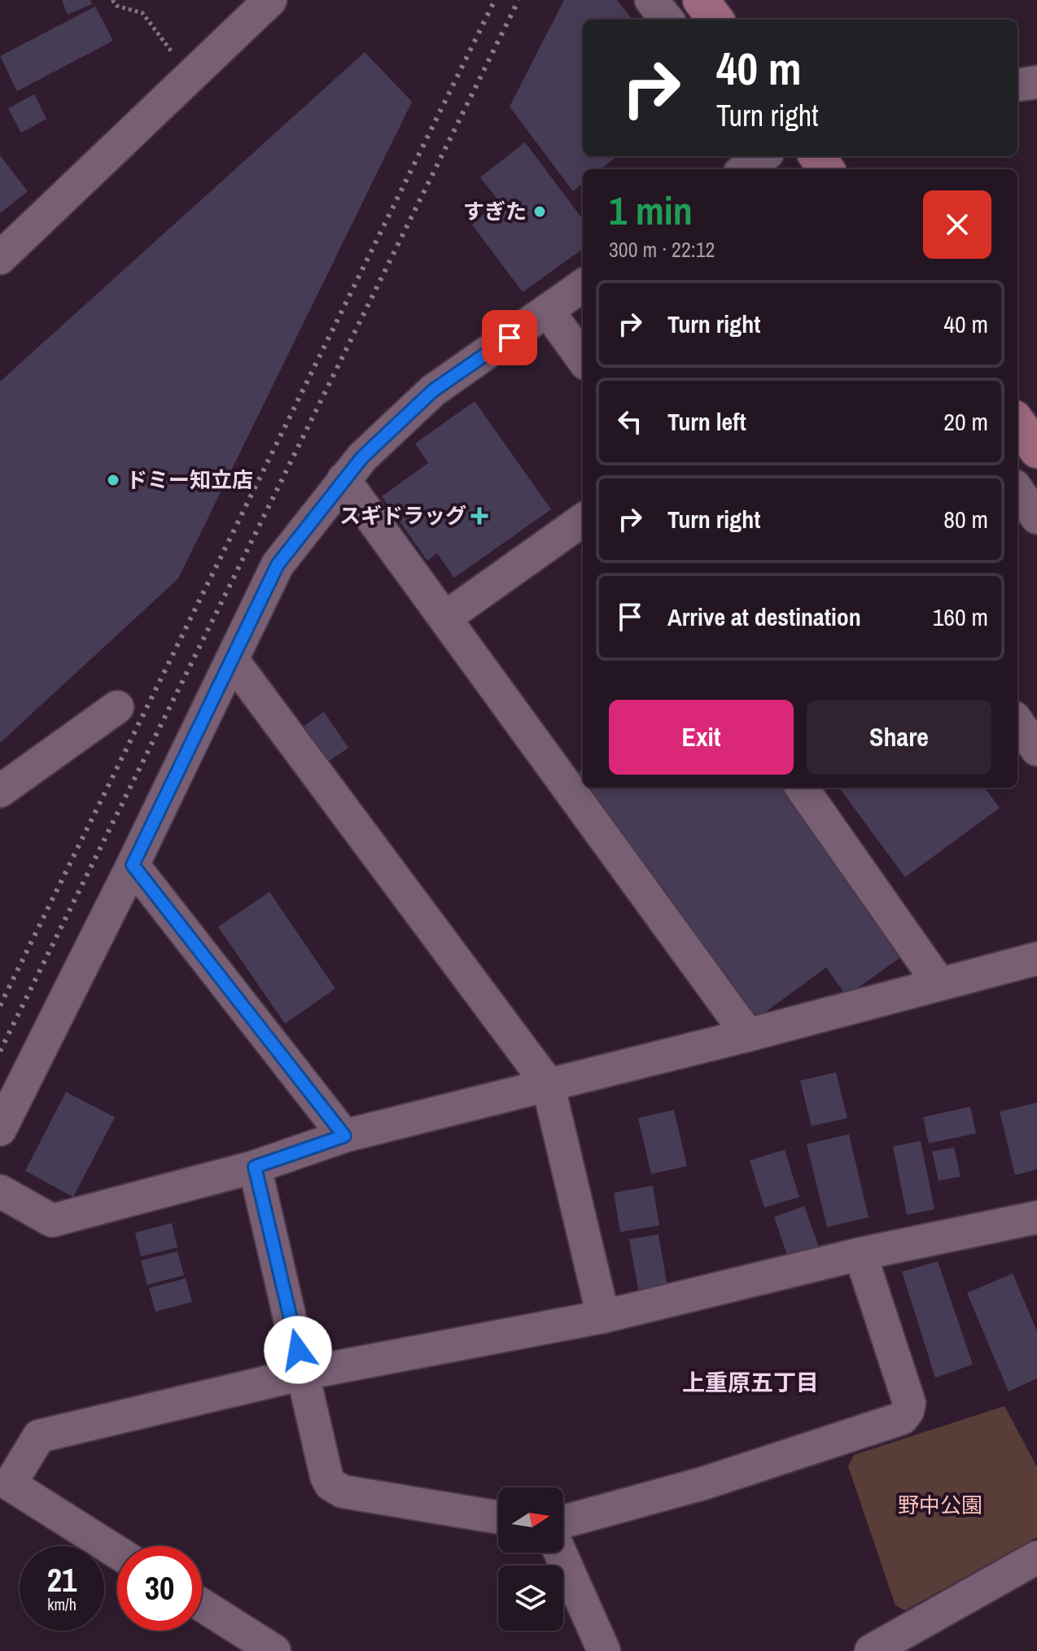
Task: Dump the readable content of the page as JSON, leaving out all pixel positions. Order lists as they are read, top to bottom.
{
  "districts": ["上重原五丁目"],
  "parks": ["野中公園"],
  "places": {
    "other": ["すぎた", "ドミー知立店"],
    "health": ["スギドラッグ"]
  },
  "north": "right",
  "page": {
    "turn": ["40 m", "Turn right"],
    "heading": ["1 min", "300 m · 22:12"],
    "list": [
      {
        "name": "Turn right",
        "value": "40 m"
      },
      {
        "name": "Turn left",
        "value": "20 m"
      },
      {
        "name": "Turn right",
        "value": "80 m"
      },
      {
        "name": "Arrive at destination",
        "value": "160 m"
      }
    ],
    "buttons": ["Exit", "Share"],
    "speed": "21 km/h",
    "limit": "30"
  }
}
